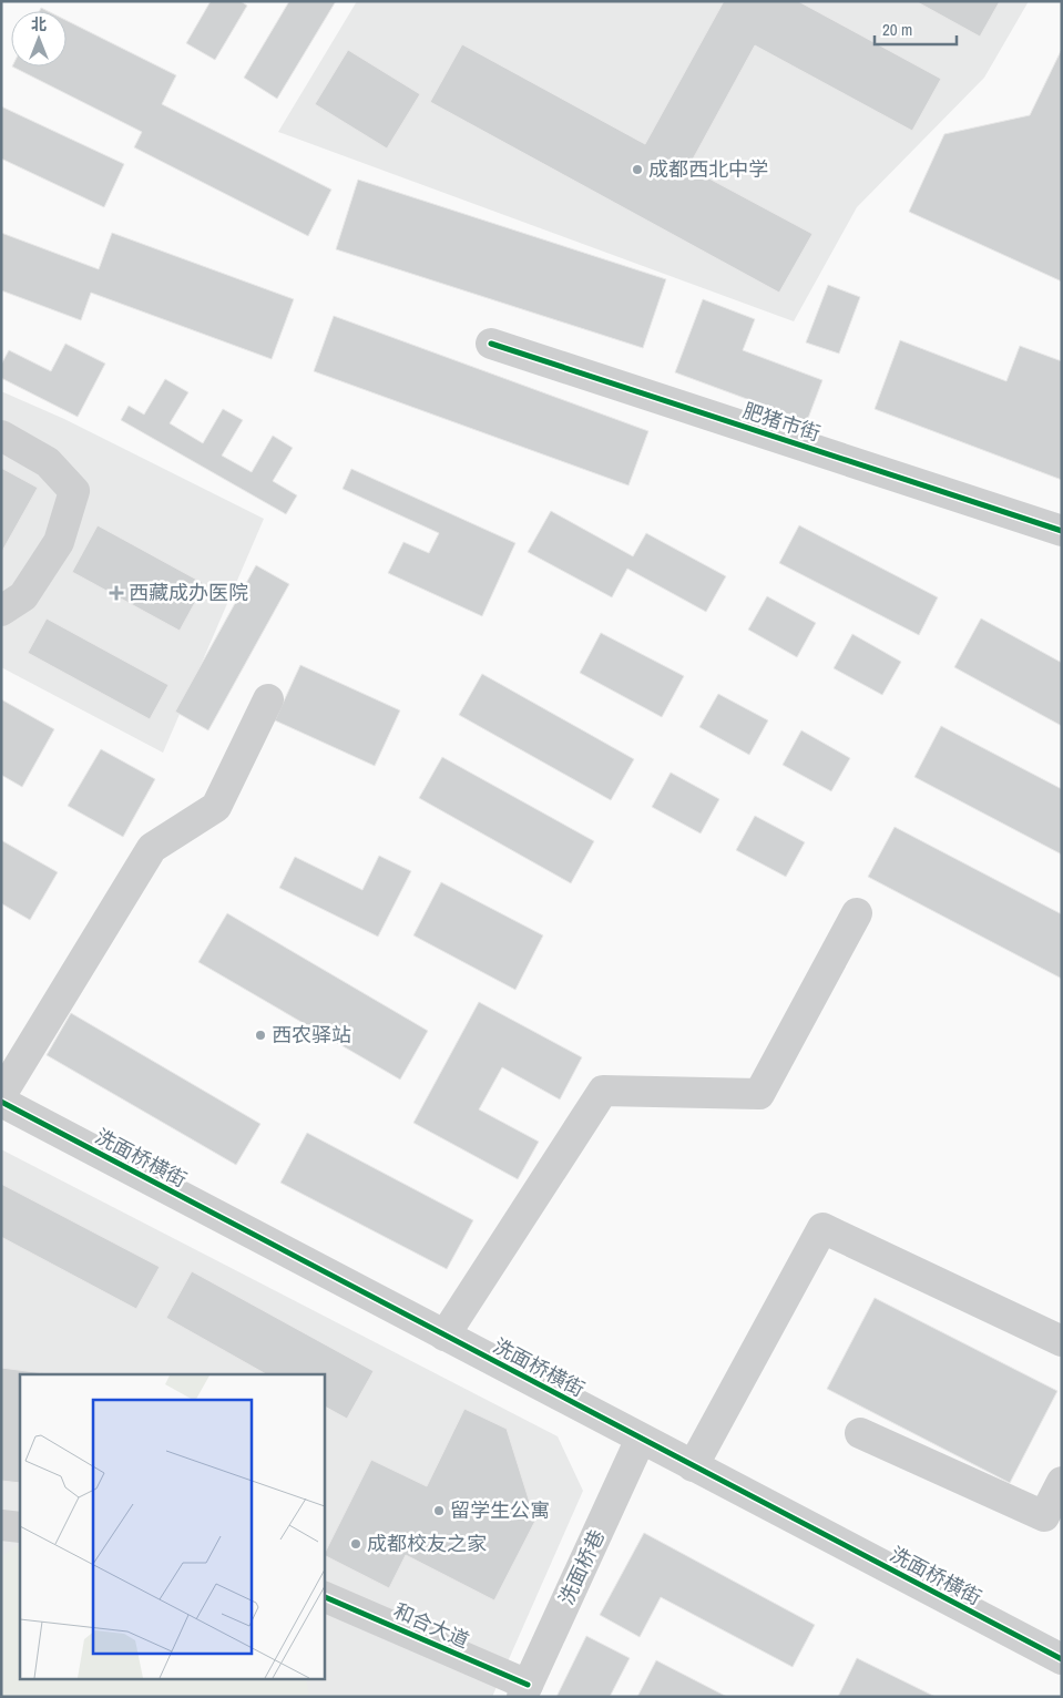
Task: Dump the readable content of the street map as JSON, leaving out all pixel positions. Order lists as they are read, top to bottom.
{
  "streets": {
    "street": [
      "肥猪市街",
      "洗面桥横街",
      "洗面桥巷",
      "和合大道"
    ]
  },
  "crossings": [
    ["洗面桥横街", "洗面桥巷"],
    ["洗面桥巷", "和合大道"]
  ],
  "places": {
    "other": [
      "成都西北中学",
      "西农驿站",
      "留学生公寓",
      "成都校友之家"
    ],
    "health": ["西藏成办医院"]
  },
  "scale_bar": "20 m",
  "north": "top"
}
